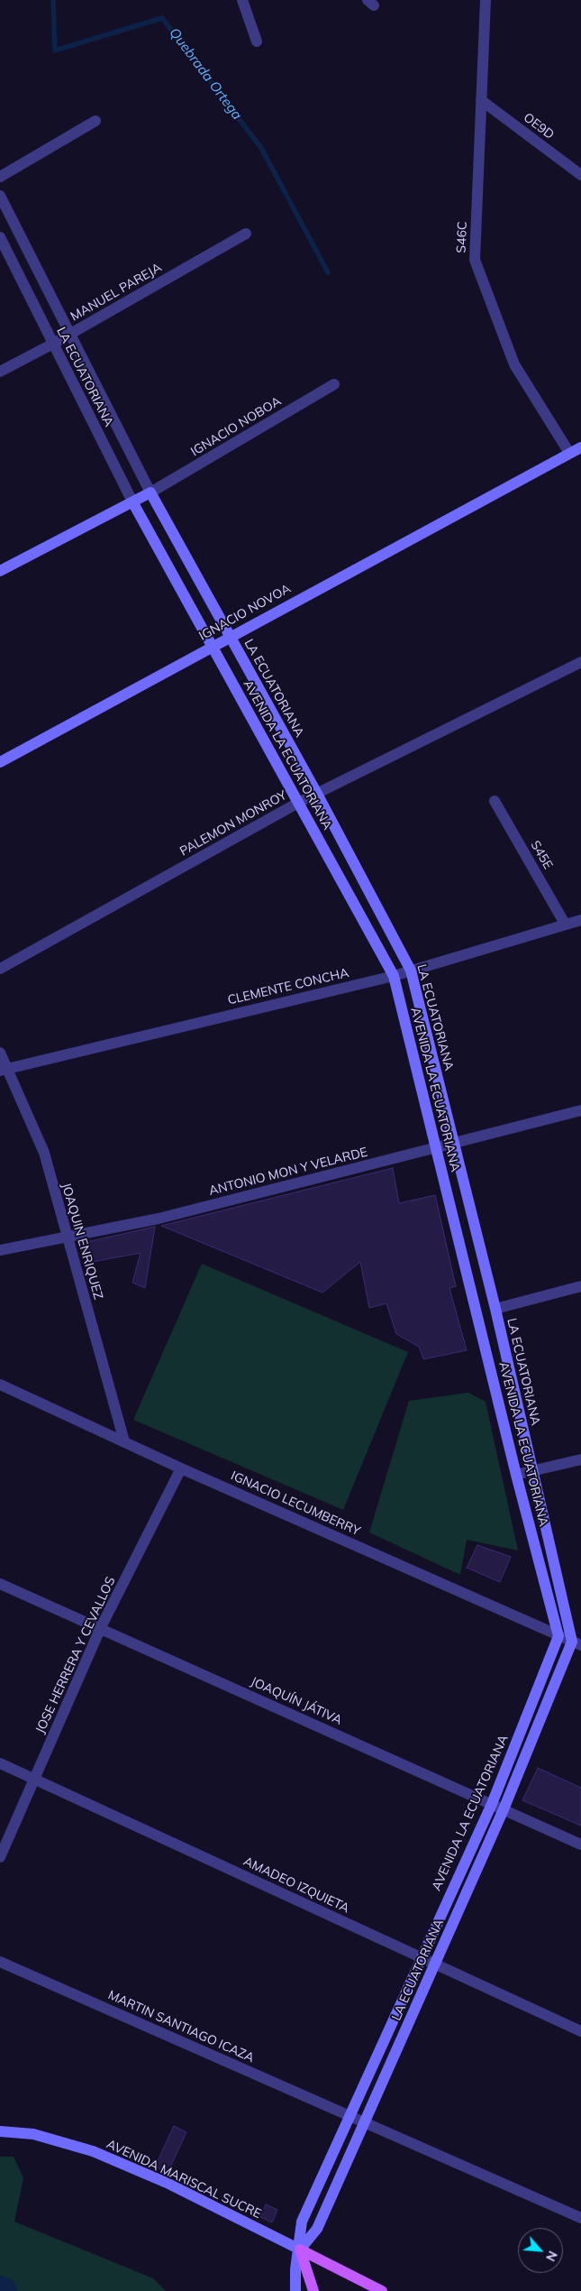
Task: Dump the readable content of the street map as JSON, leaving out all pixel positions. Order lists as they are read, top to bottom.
{
  "streets": {
    "main road": ["AVENIDA MARISCAL SUCRE"],
    "street": [
      "OE9D",
      "S46C",
      "MANUEL PAREJA",
      "LA ECUATORIANA",
      "IGNACIO NOBOA",
      "IGNACIO NOVOA",
      "AVENIDA LA ECUATORIANA",
      "PALEMON MONROY",
      "S45E",
      "CLEMENTE CONCHA",
      "ANTONIO MON Y VELARDE",
      "JOAQUIN ENRIQUEZ",
      "IGNACIO LECUMBERRY",
      "JOSE HERRERA Y CEVALLOS",
      "JOAQUÍN JÁTIVA",
      "AMADEO IZQUIETA",
      "MARTIN SANTIAGO ICAZA"
    ]
  },
  "crossings": [
    ["OE9D", "S46C"],
    ["S46C", "IGNACIO NOVOA"],
    ["MANUEL PAREJA", "LA ECUATORIANA"],
    ["LA ECUATORIANA", "IGNACIO NOBOA"],
    ["LA ECUATORIANA", "IGNACIO NOVOA"],
    ["LA ECUATORIANA", "AVENIDA LA ECUATORIANA"],
    ["LA ECUATORIANA", "PALEMON MONROY"],
    ["LA ECUATORIANA", "CLEMENTE CONCHA"],
    ["LA ECUATORIANA", "ANTONIO MON Y VELARDE"],
    ["LA ECUATORIANA", "IGNACIO LECUMBERRY"],
    ["LA ECUATORIANA", "JOAQUÍN JÁTIVA"],
    ["LA ECUATORIANA", "AMADEO IZQUIETA"],
    ["LA ECUATORIANA", "MARTIN SANTIAGO ICAZA"],
    ["IGNACIO NOVOA", "AVENIDA LA ECUATORIANA"],
    ["AVENIDA LA ECUATORIANA", "PALEMON MONROY"],
    ["AVENIDA LA ECUATORIANA", "CLEMENTE CONCHA"],
    ["AVENIDA LA ECUATORIANA", "ANTONIO MON Y VELARDE"],
    ["AVENIDA LA ECUATORIANA", "IGNACIO LECUMBERRY"],
    ["AVENIDA LA ECUATORIANA", "JOAQUÍN JÁTIVA"],
    ["AVENIDA LA ECUATORIANA", "AMADEO IZQUIETA"],
    ["AVENIDA LA ECUATORIANA", "MARTIN SANTIAGO ICAZA"],
    ["AVENIDA LA ECUATORIANA", "AVENIDA MARISCAL SUCRE"],
    ["S45E", "CLEMENTE CONCHA"],
    ["CLEMENTE CONCHA", "JOAQUIN ENRIQUEZ"],
    ["ANTONIO MON Y VELARDE", "JOAQUIN ENRIQUEZ"],
    ["JOAQUIN ENRIQUEZ", "IGNACIO LECUMBERRY"],
    ["IGNACIO LECUMBERRY", "JOSE HERRERA Y CEVALLOS"],
    ["JOSE HERRERA Y CEVALLOS", "JOAQUÍN JÁTIVA"],
    ["JOSE HERRERA Y CEVALLOS", "AMADEO IZQUIETA"]
  ],
  "water": ["Quebrada Ortega"],
  "north": "bottom right"
}
